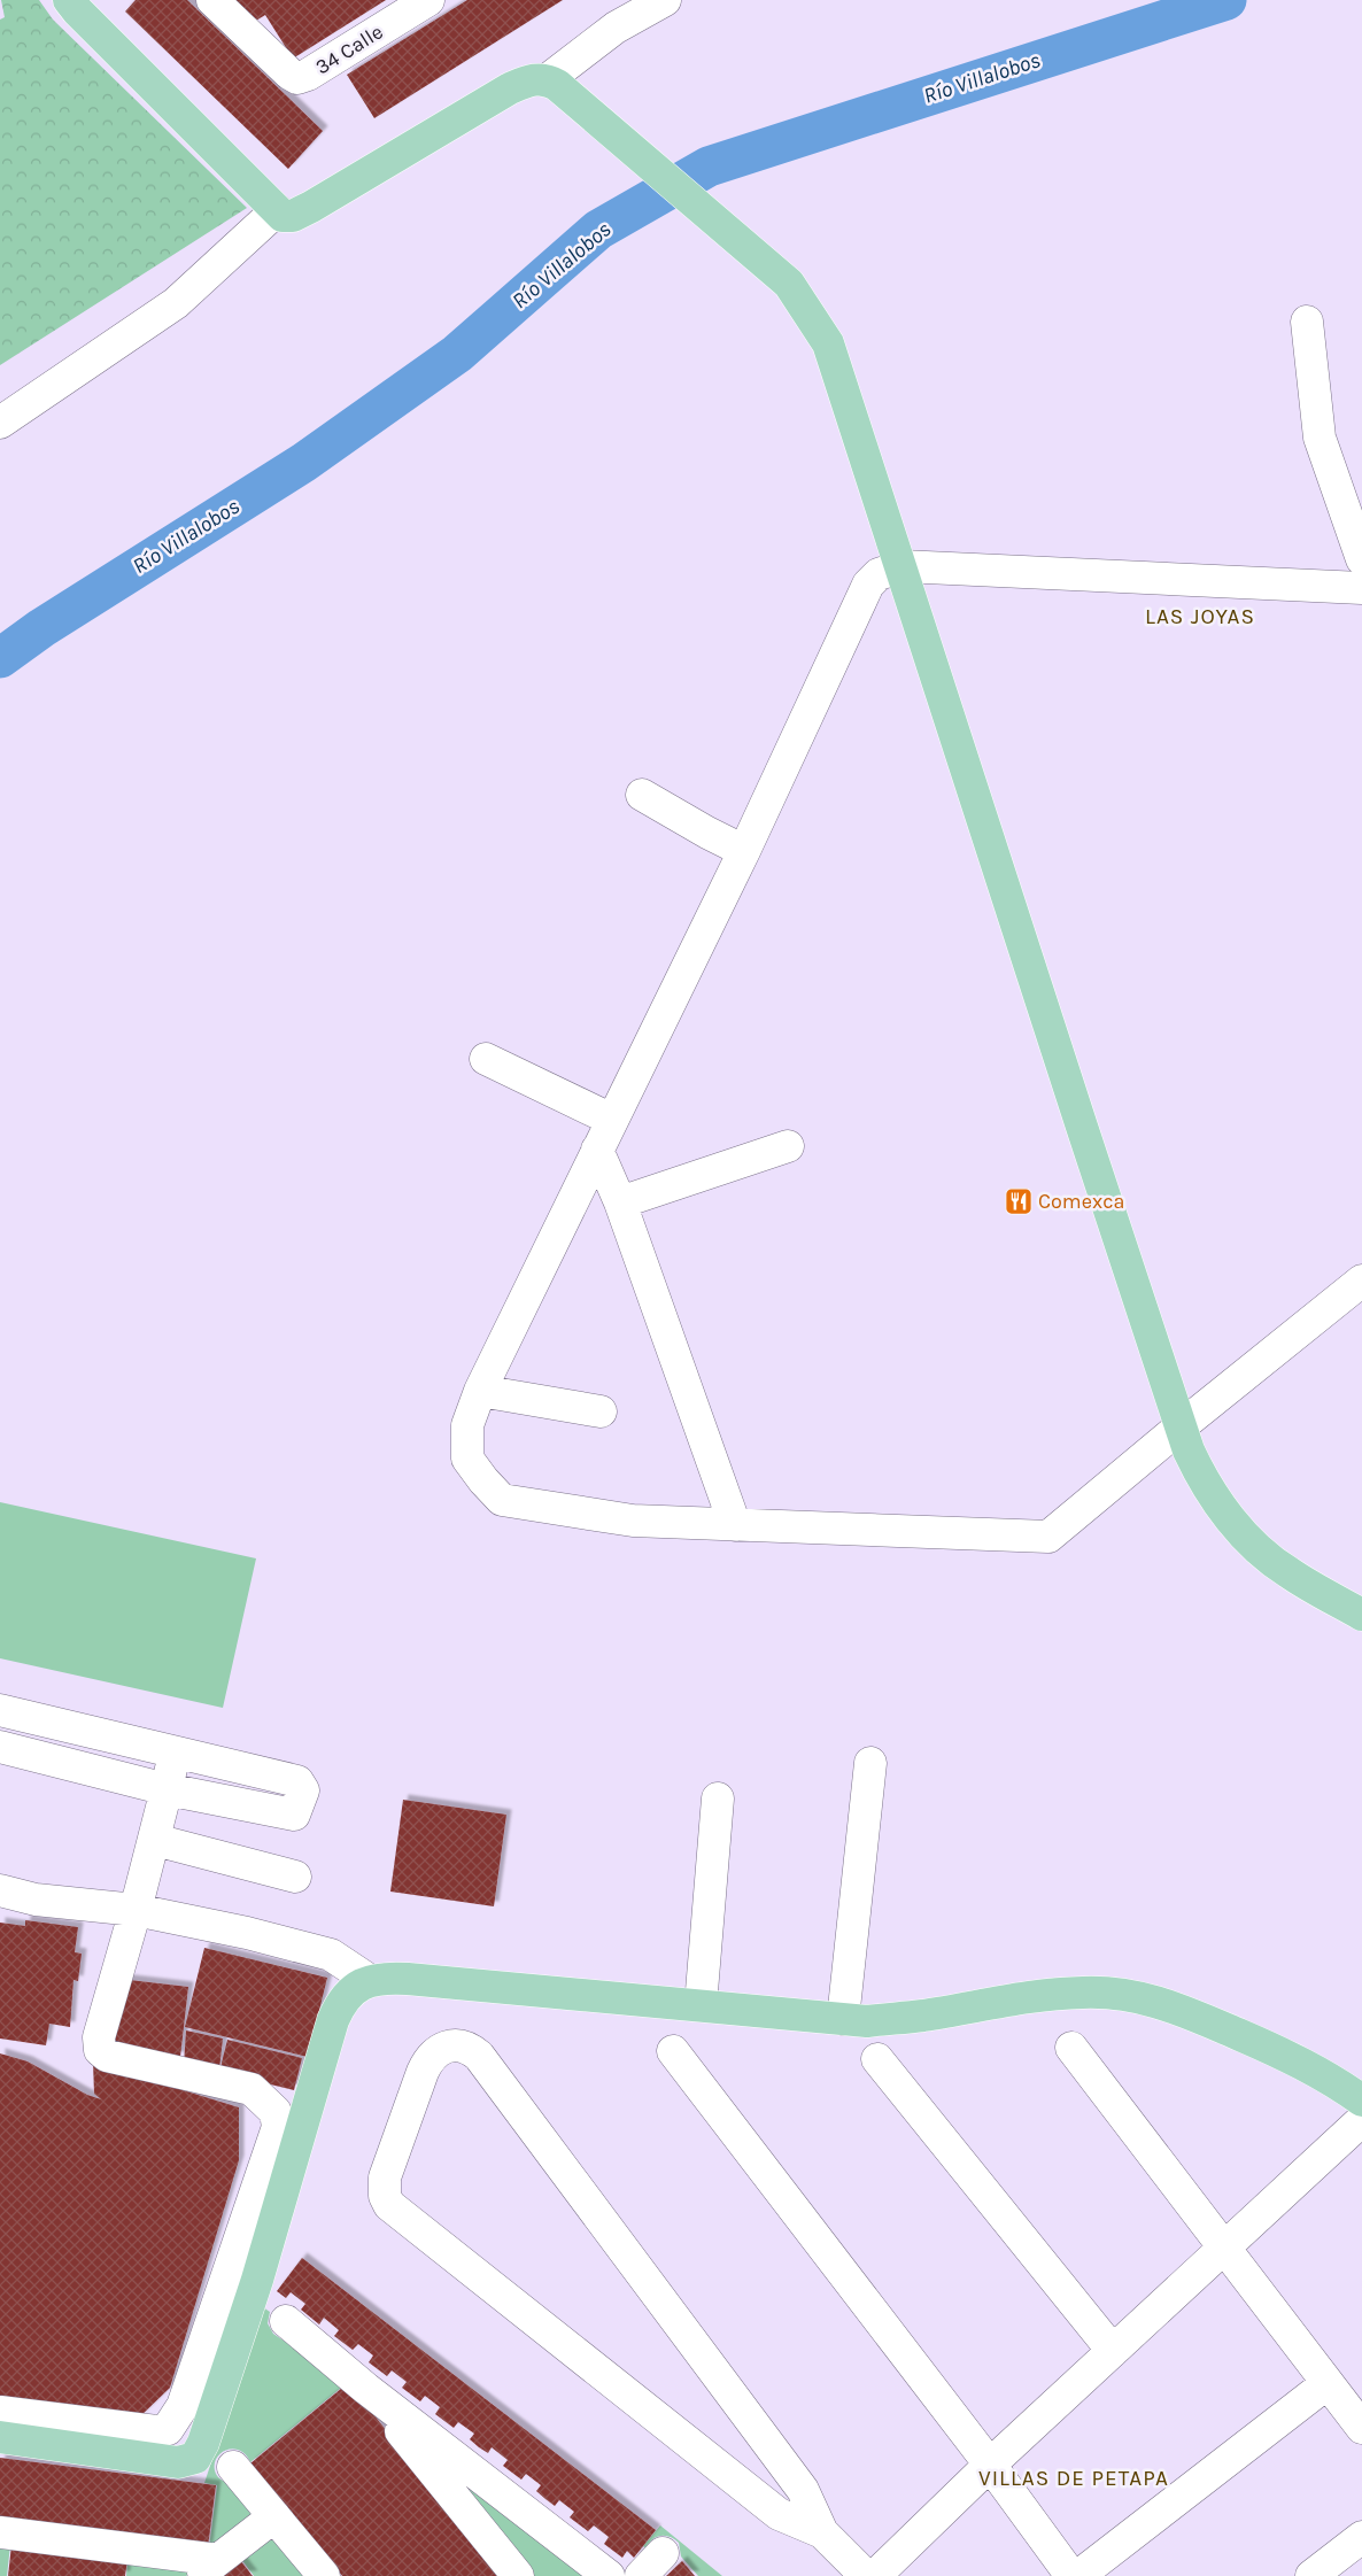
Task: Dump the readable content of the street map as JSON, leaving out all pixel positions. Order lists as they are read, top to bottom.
{
  "streets": {
    "street": ["34 Calle"]
  },
  "districts": ["LAS JOYAS", "VILLAS DE PETAPA"],
  "water": ["Río Villalobos"],
  "places": {
    "restaurant": ["Comexca"]
  }
}
